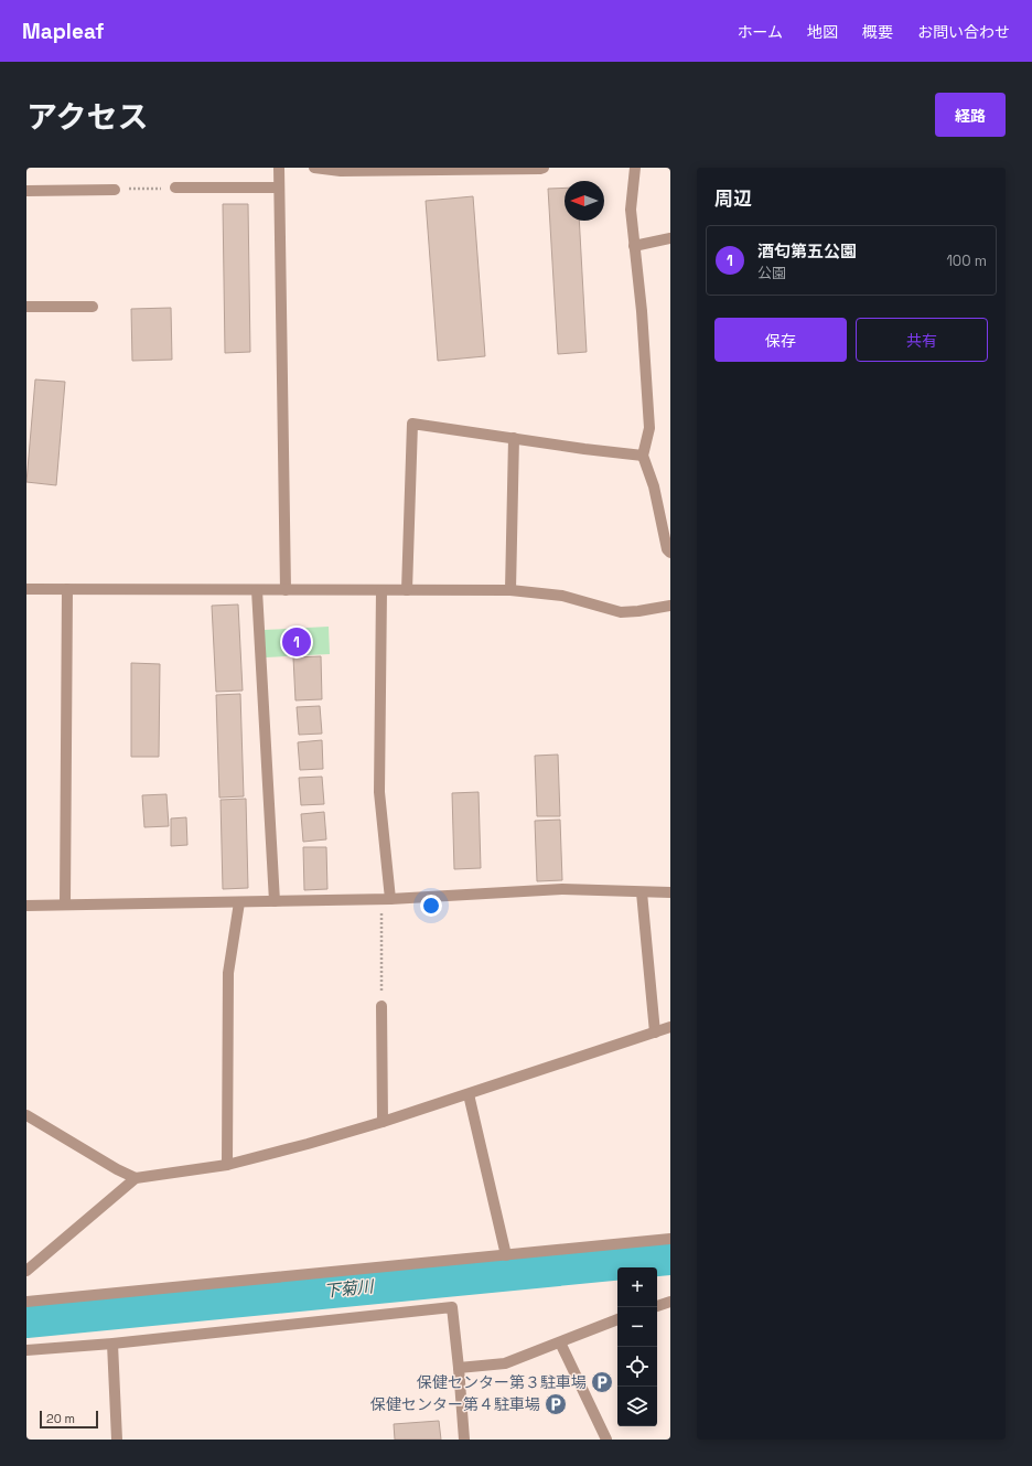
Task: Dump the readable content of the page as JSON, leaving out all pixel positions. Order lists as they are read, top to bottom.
{
  "water": ["下菊川"],
  "places": {
    "parking": ["保健センター第３駐車場", "保健センター第４駐車場"]
  },
  "scale_bar": "20 m",
  "north": "left",
  "page": {
    "header": "Mapleaf",
    "nav": [
      "ホーム",
      "地図",
      "概要",
      "お問い合わせ"
    ],
    "title": "アクセス",
    "buttons": [
      "経路",
      ["保存", "共有"]
    ],
    "heading": "周辺",
    "list": [
      {
        "mark": "1",
        "name": "酒匂第五公園",
        "note": "公園",
        "value": "100 m"
      }
    ],
    "pins": "1",
    "map_buttons": ["+", "−"],
    "scale": "20 m"
  }
}
